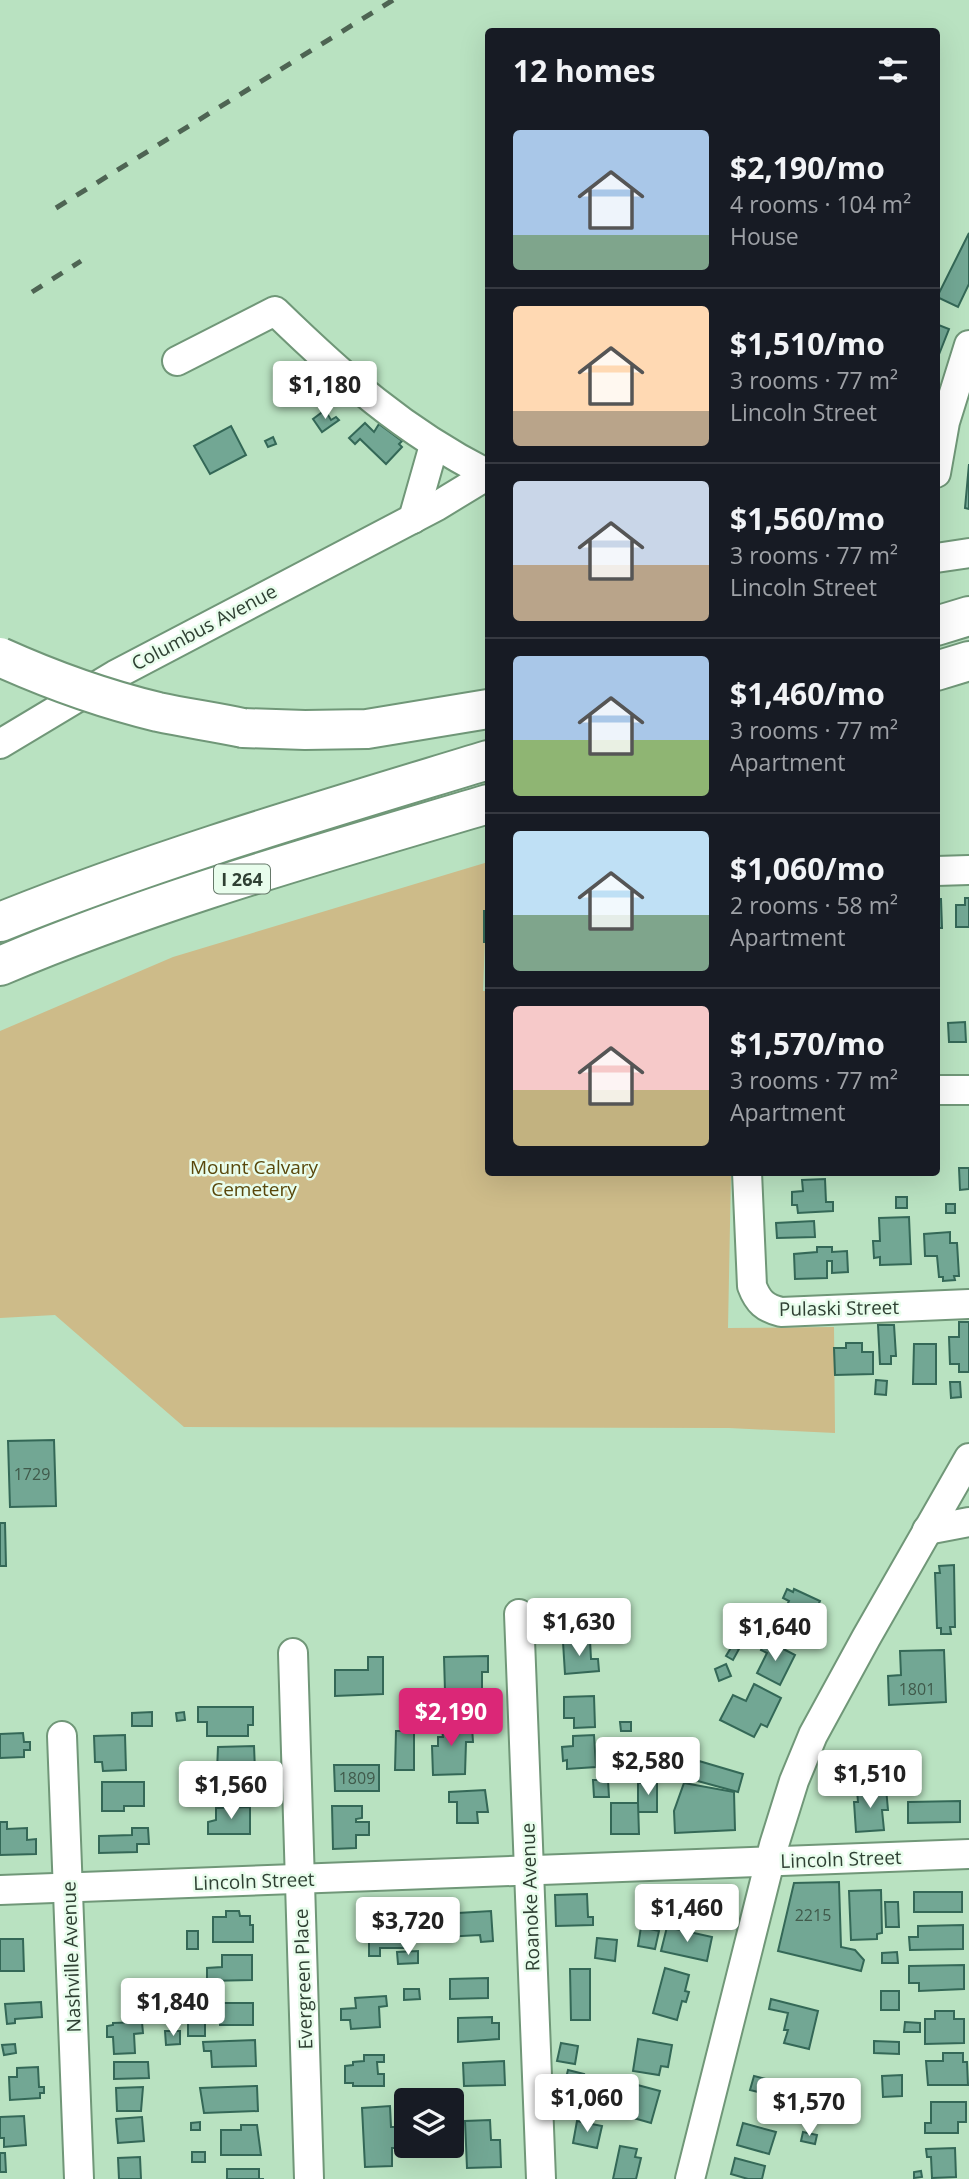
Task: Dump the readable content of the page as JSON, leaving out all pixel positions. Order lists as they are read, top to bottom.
{
  "streets": {
    "highway": ["I 264"],
    "street": [
      "Columbus Avenue",
      "Pulaski Street",
      "Lincoln Street",
      "Roanoke Avenue",
      "Nashville Avenue",
      "Evergreen Place"
    ]
  },
  "crossings": [
    ["Lincoln Street", "Roanoke Avenue"],
    ["Lincoln Street", "Nashville Avenue"],
    ["Lincoln Street", "Evergreen Place"]
  ],
  "parks": ["Mount Calvary Cemetery"],
  "house_numbers": [
    "1729",
    "1801",
    "1809",
    "2215"
  ],
  "page": {
    "heading": "12 homes",
    "list": [
      {
        "name": "$2,190/mo",
        "note": "4 rooms · 104 m² · House"
      },
      {
        "name": "$1,510/mo",
        "note": "3 rooms · 77 m² · Lincoln Street"
      },
      {
        "name": "$1,560/mo",
        "note": "3 rooms · 77 m² · Lincoln Street"
      },
      {
        "name": "$1,460/mo",
        "note": "3 rooms · 77 m² · Apartment"
      },
      {
        "name": "$1,060/mo",
        "note": "2 rooms · 58 m² · Apartment"
      },
      {
        "name": "$1,570/mo",
        "note": "3 rooms · 77 m² · Apartment"
      }
    ],
    "price": [
      "$1,180",
      "$1,630",
      "$1,640",
      "$2,190",
      "$2,580",
      "$1,510",
      "$1,560",
      "$1,460",
      "$3,720",
      "$1,840",
      "$1,060",
      "$1,570"
    ]
  }
}
